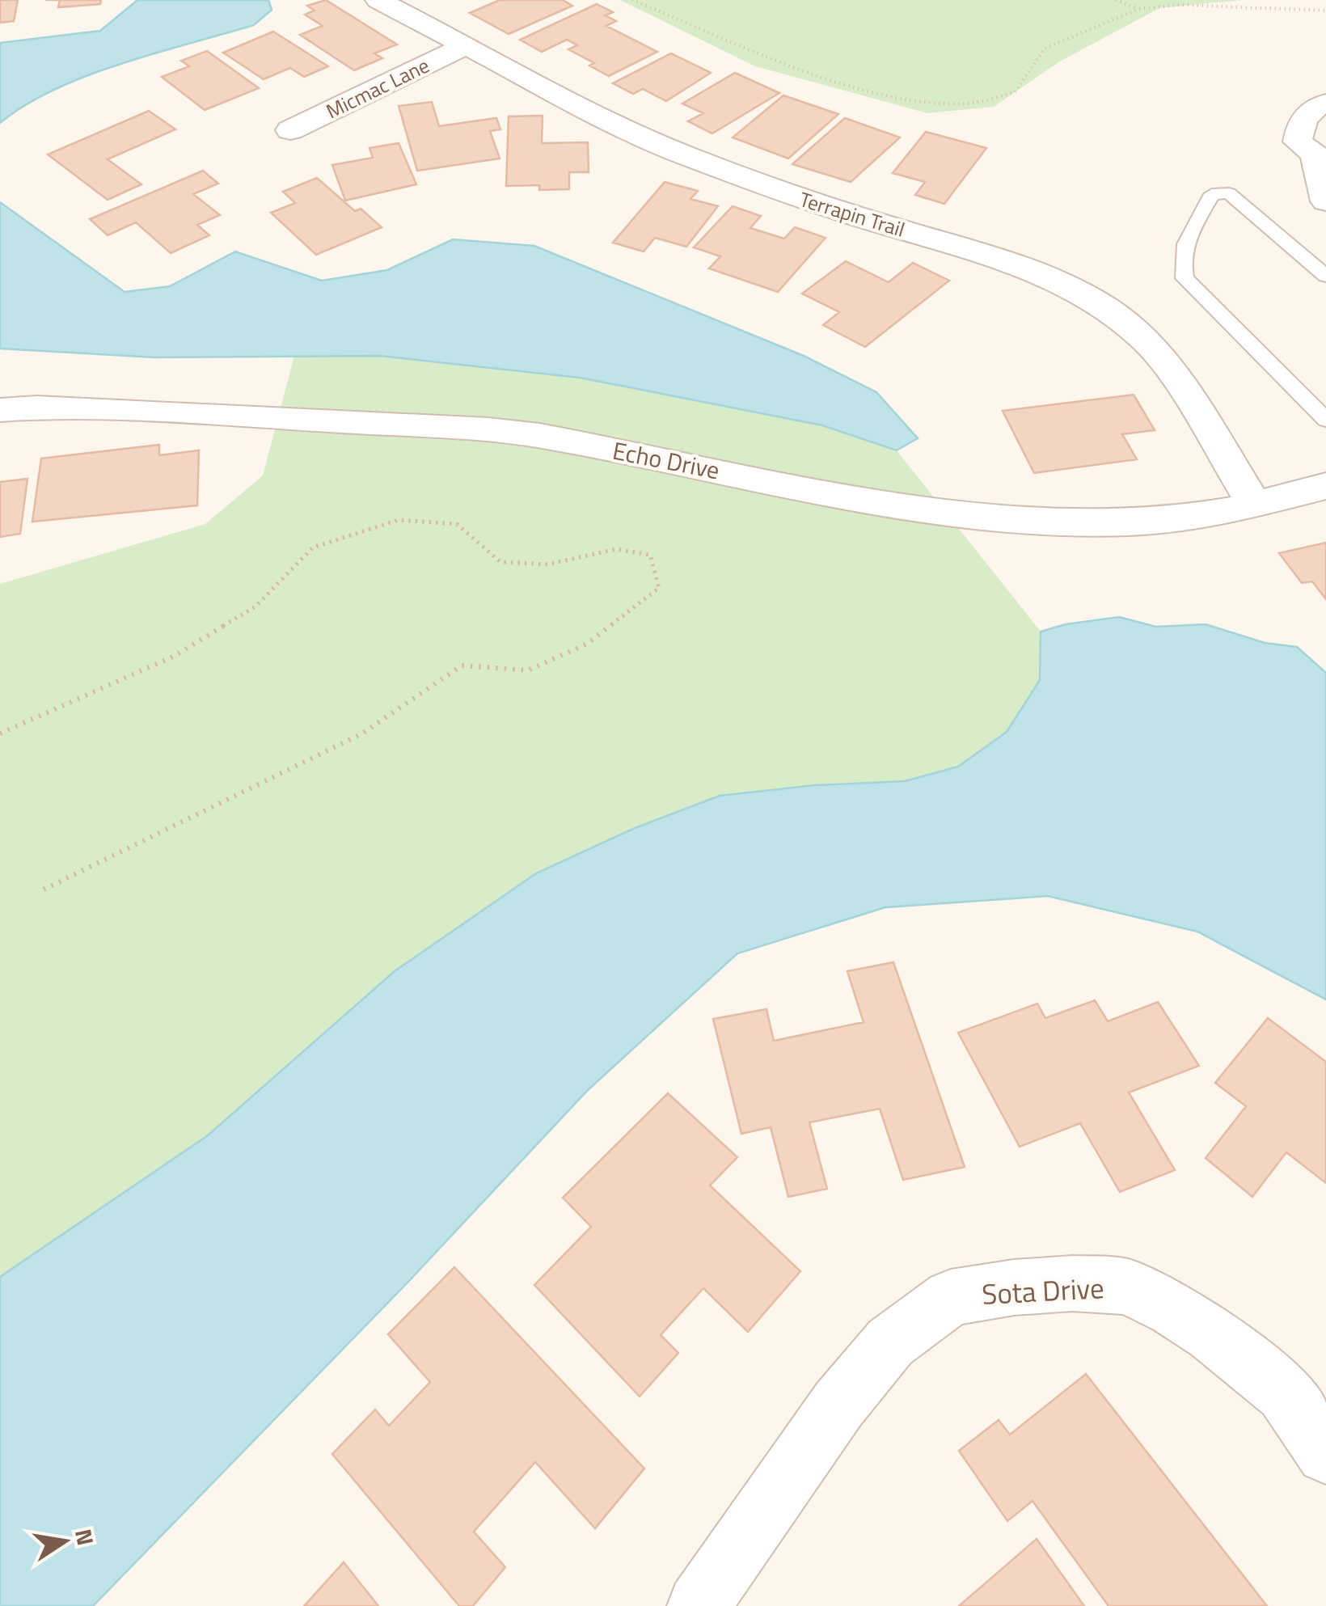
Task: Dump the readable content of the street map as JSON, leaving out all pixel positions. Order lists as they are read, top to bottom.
{
  "streets": {
    "street": [
      "Micmac Lane",
      "Terrapin Trail",
      "Echo Drive",
      "Sota Drive"
    ]
  },
  "crossings": [
    ["Micmac Lane", "Terrapin Trail"],
    ["Terrapin Trail", "Echo Drive"]
  ],
  "north": "right"
}
